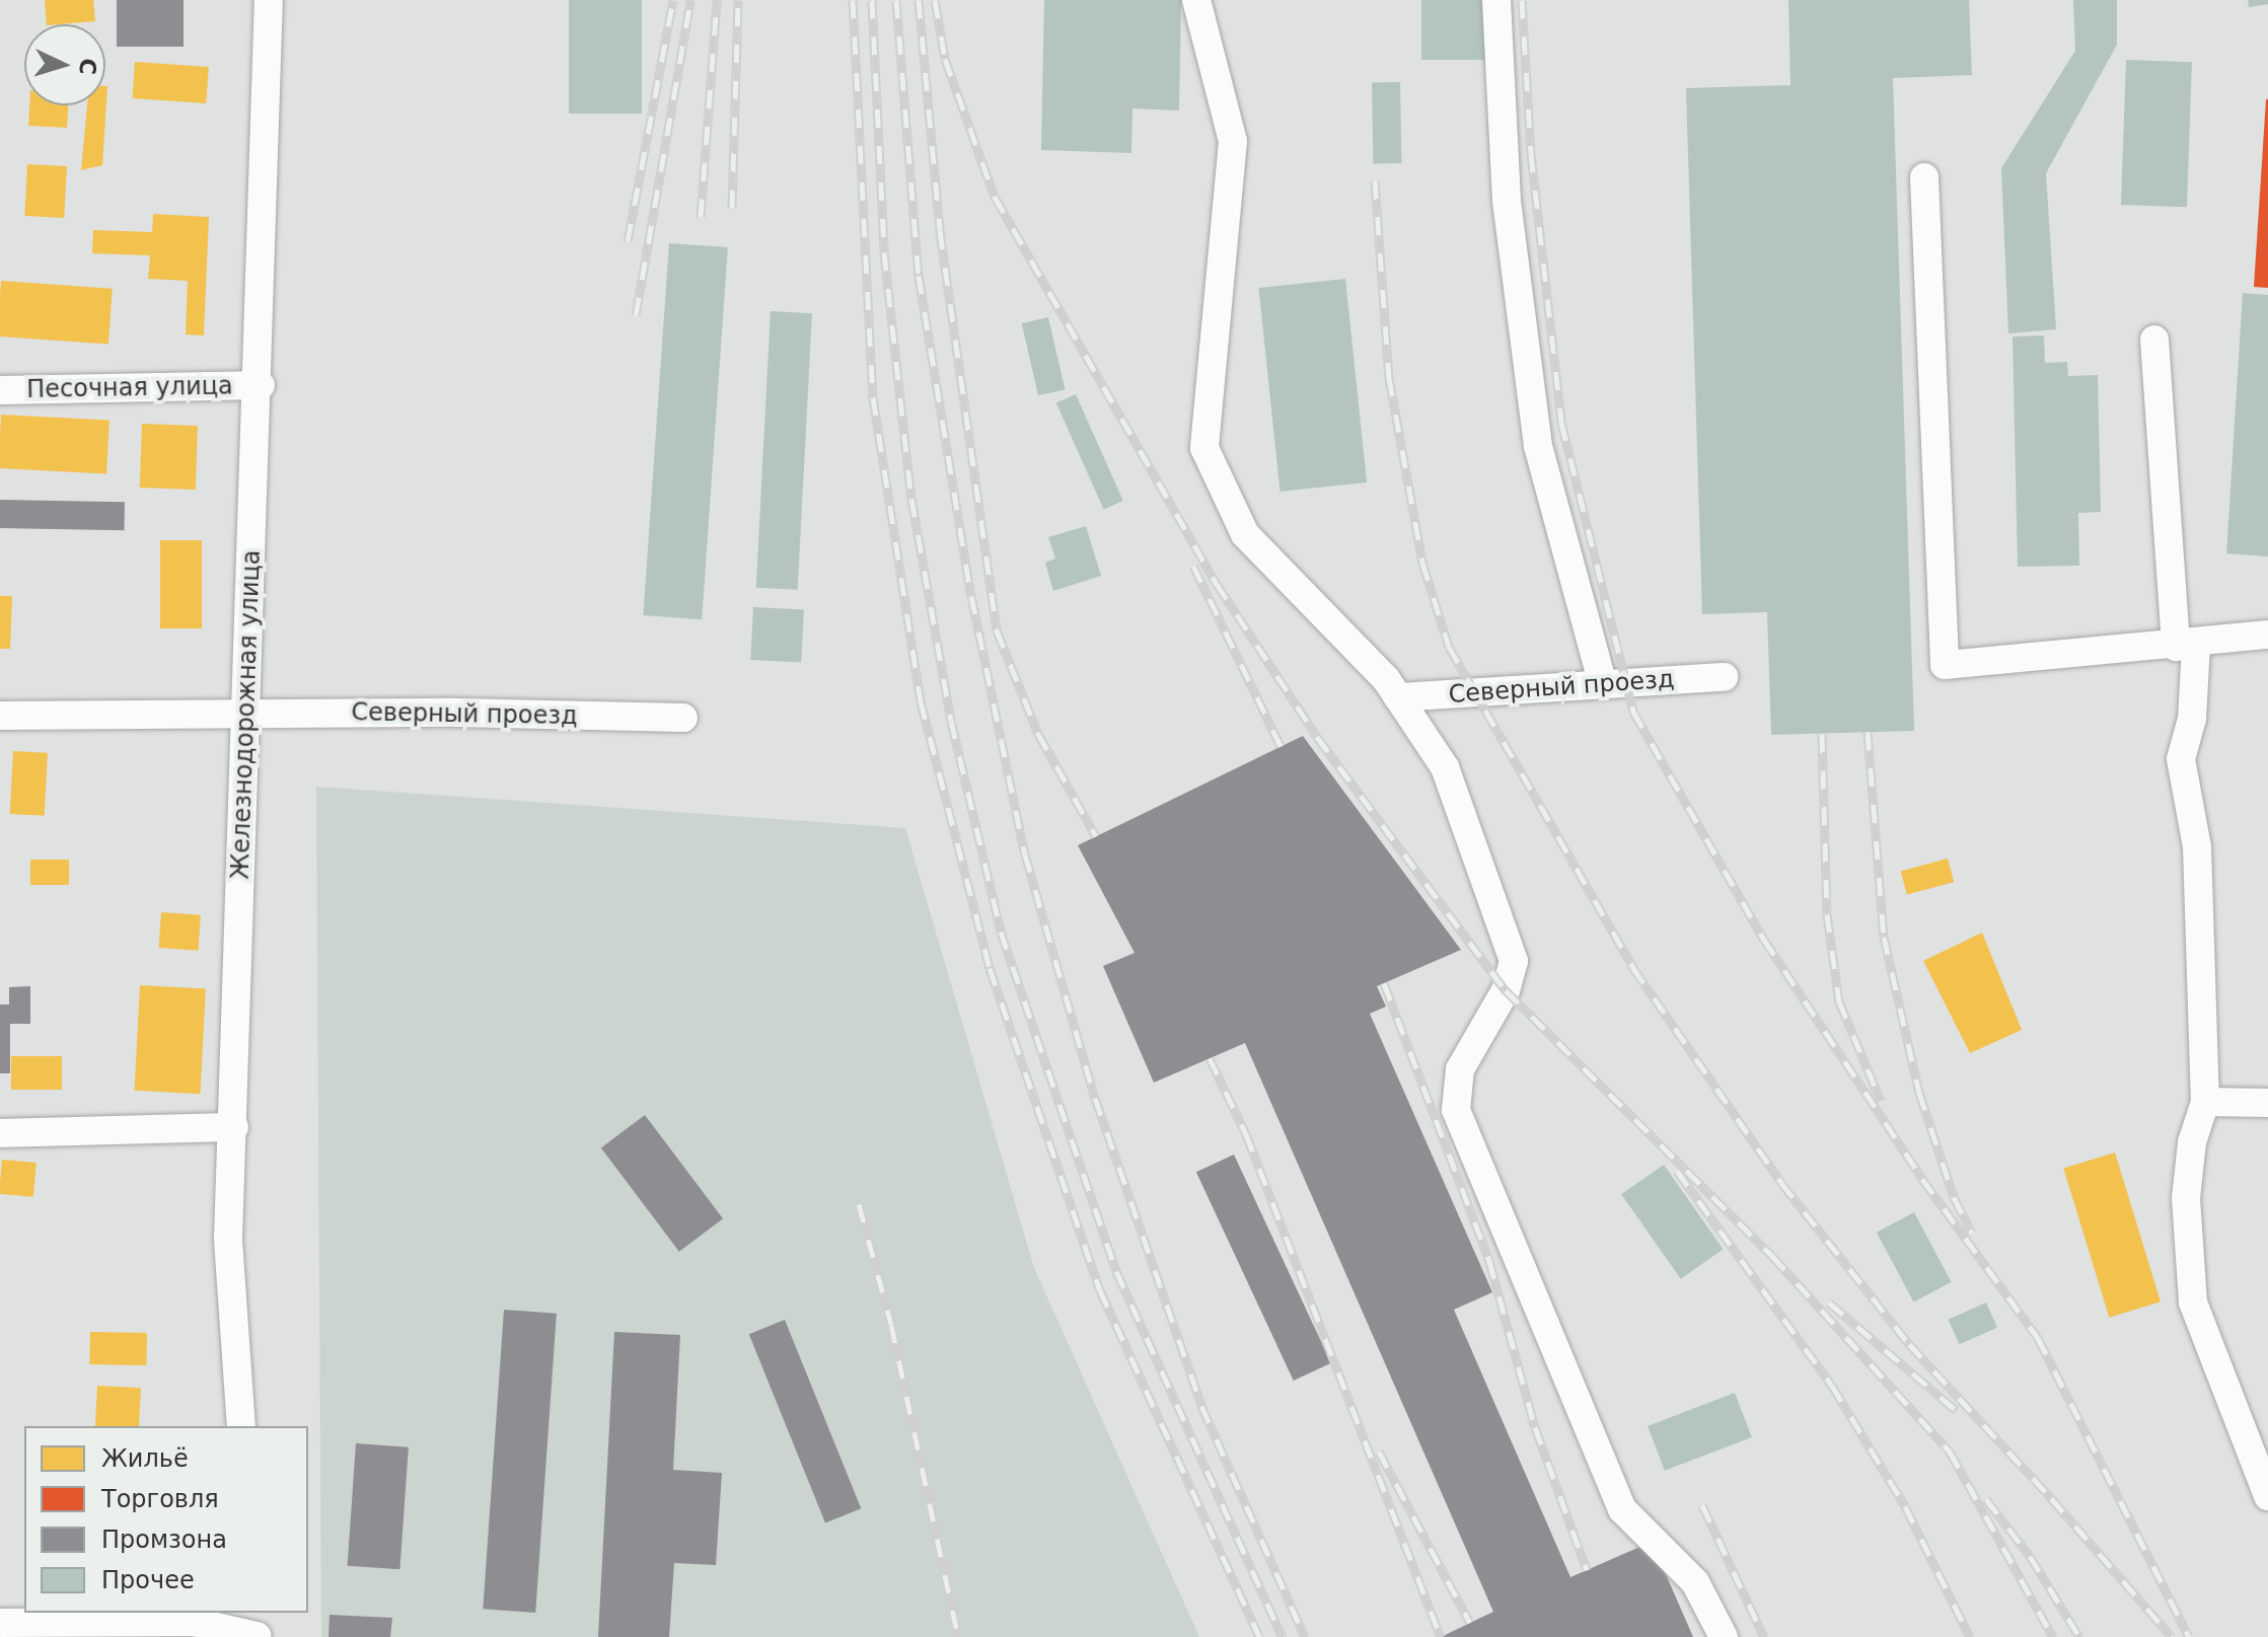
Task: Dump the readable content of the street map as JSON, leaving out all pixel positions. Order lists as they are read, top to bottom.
{
  "streets": {
    "street": ["Песочная улица", "Северный проезд", "Железнодорожная улица"]
  },
  "crossings": [
    ["Песочная улица", "Железнодорожная улица"],
    ["Северный проезд", "Железнодорожная улица"]
  ],
  "legend": [
    "Жильё",
    "Торговля",
    "Промзона",
    "Прочее"
  ],
  "north": "right"
}
